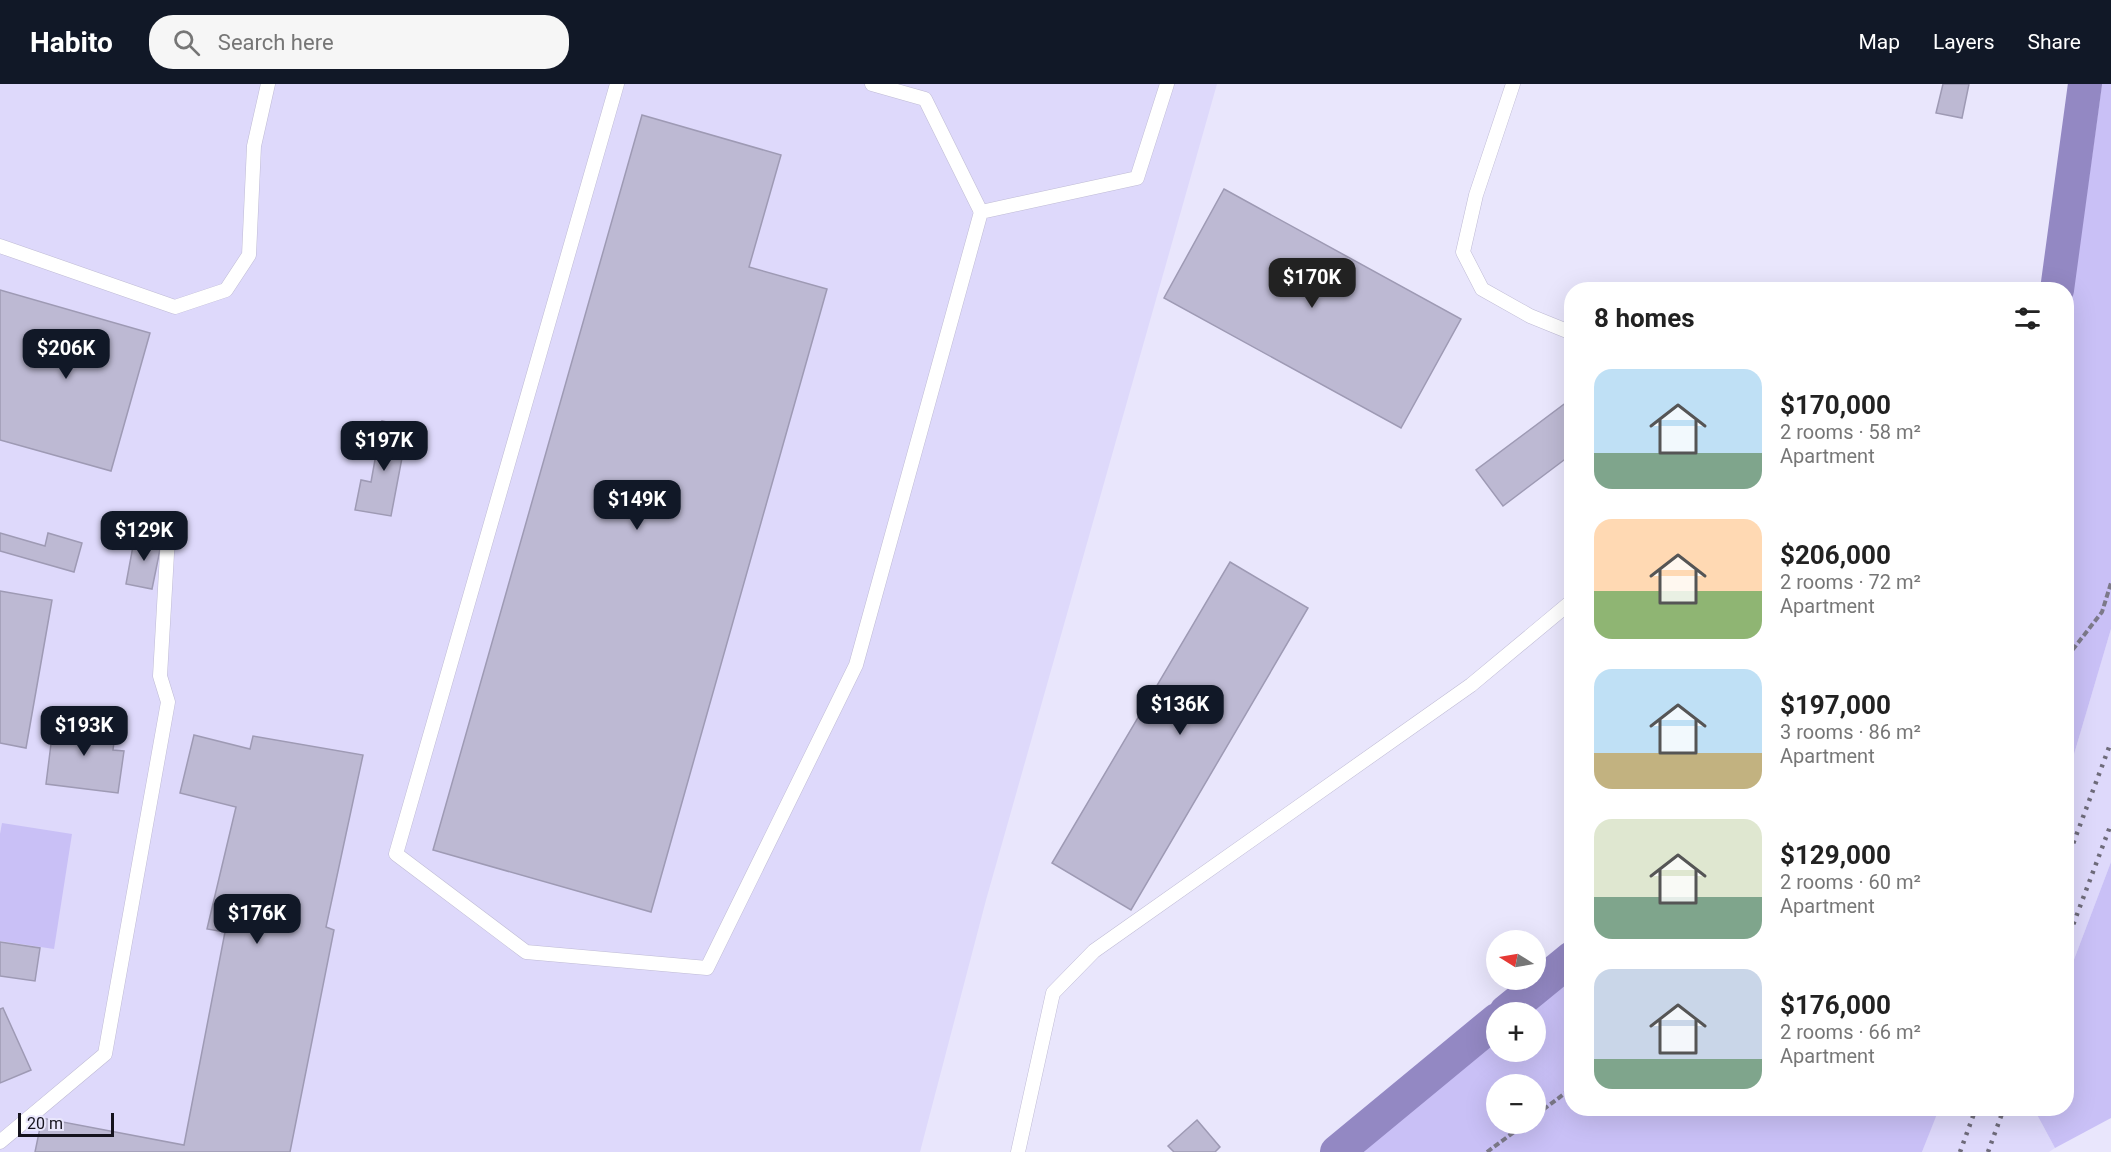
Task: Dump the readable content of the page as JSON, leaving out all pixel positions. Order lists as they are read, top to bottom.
{
  "scale_bar": "20 m",
  "north": "left",
  "page": {
    "header": "Habito",
    "search": "Search here",
    "nav": ["Map", "Layers", "Share"],
    "price": [
      "$170K",
      "$206K",
      "$197K",
      "$149K",
      "$129K",
      "$136K",
      "$193K",
      "$176K"
    ],
    "heading": "8 homes",
    "list": [
      {
        "name": "$170,000",
        "note": "2 rooms · 58 m² · Apartment"
      },
      {
        "name": "$206,000",
        "note": "2 rooms · 72 m² · Apartment"
      },
      {
        "name": "$197,000",
        "note": "3 rooms · 86 m² · Apartment"
      },
      {
        "name": "$129,000",
        "note": "2 rooms · 60 m² · Apartment"
      },
      {
        "name": "$176,000",
        "note": "2 rooms · 66 m² · Apartment"
      }
    ],
    "map_buttons": ["+", "−"],
    "scale": "20 m"
  }
}
